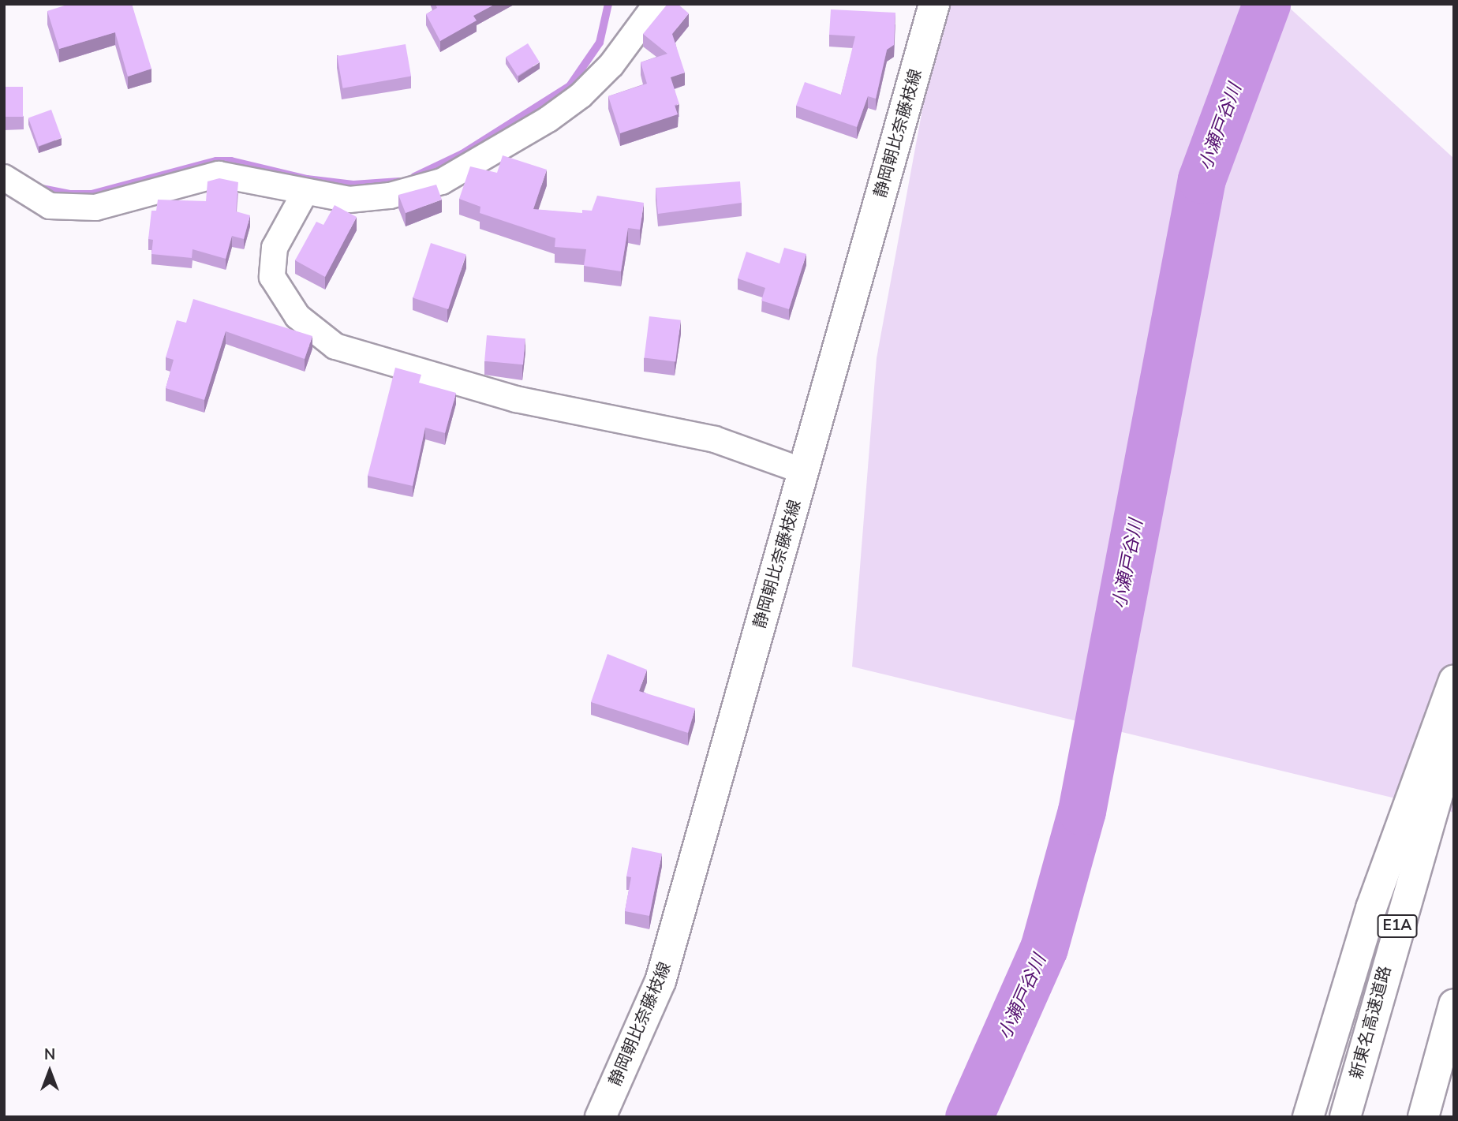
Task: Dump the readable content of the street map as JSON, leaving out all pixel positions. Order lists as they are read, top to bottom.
{
  "streets": {
    "main road": ["静岡朝比奈藤枝線", "E1A", "新東名高速道路"]
  },
  "water": ["小瀬戸谷川"],
  "north": "top"
}
